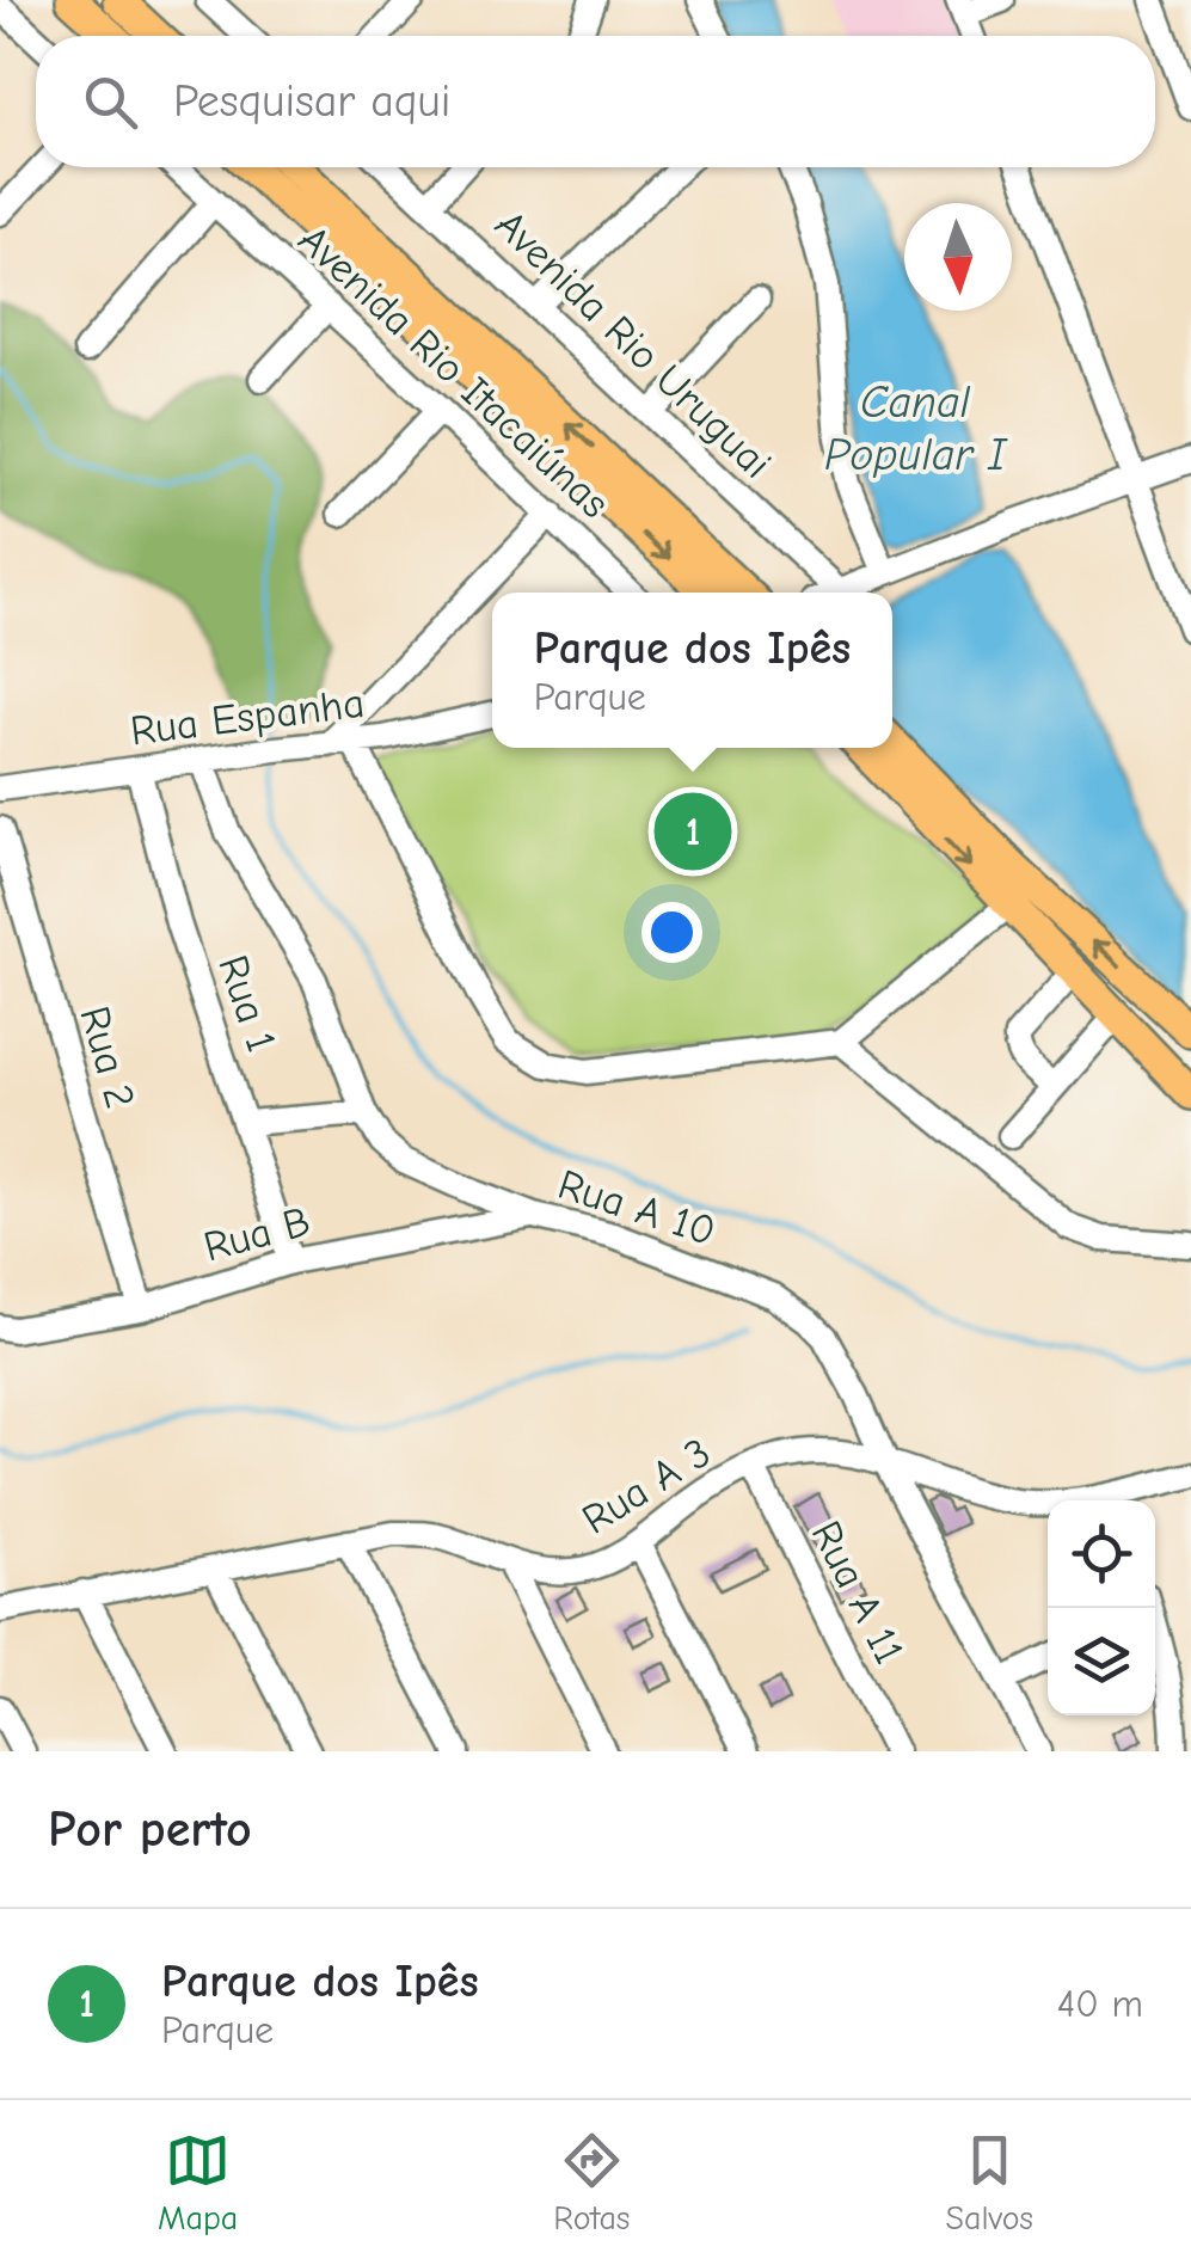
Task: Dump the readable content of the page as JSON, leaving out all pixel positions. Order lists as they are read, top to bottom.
{
  "streets": {
    "street": [
      "Avenida Rio Uruguai",
      "Avenida Rio Itacaiúnas",
      "Rua Espanha",
      "Rua 1",
      "Rua 2",
      "Rua A 10",
      "Rua B",
      "Rua A 3",
      "Rua A 11"
    ]
  },
  "crossings": [
    ["Rua Espanha", "Rua 1"],
    ["Rua Espanha", "Rua A 10"],
    ["Rua 1", "Rua B"],
    ["Rua 2", "Rua B"],
    ["Rua A 10", "Rua B"],
    ["Rua A 10", "Rua A 3"],
    ["Rua A 3", "Rua A 11"]
  ],
  "water": ["Canal Popular I"],
  "north": "bottom",
  "page": {
    "search": "Pesquisar aqui",
    "popup": ["Parque dos Ipês", "Parque"],
    "pins": "1",
    "heading": "Por perto",
    "list": [
      {
        "mark": "1",
        "name": "Parque dos Ipês",
        "note": "Parque",
        "value": "40 m"
      }
    ],
    "nav": ["Mapa", "Rotas", "Salvos"]
  }
}
